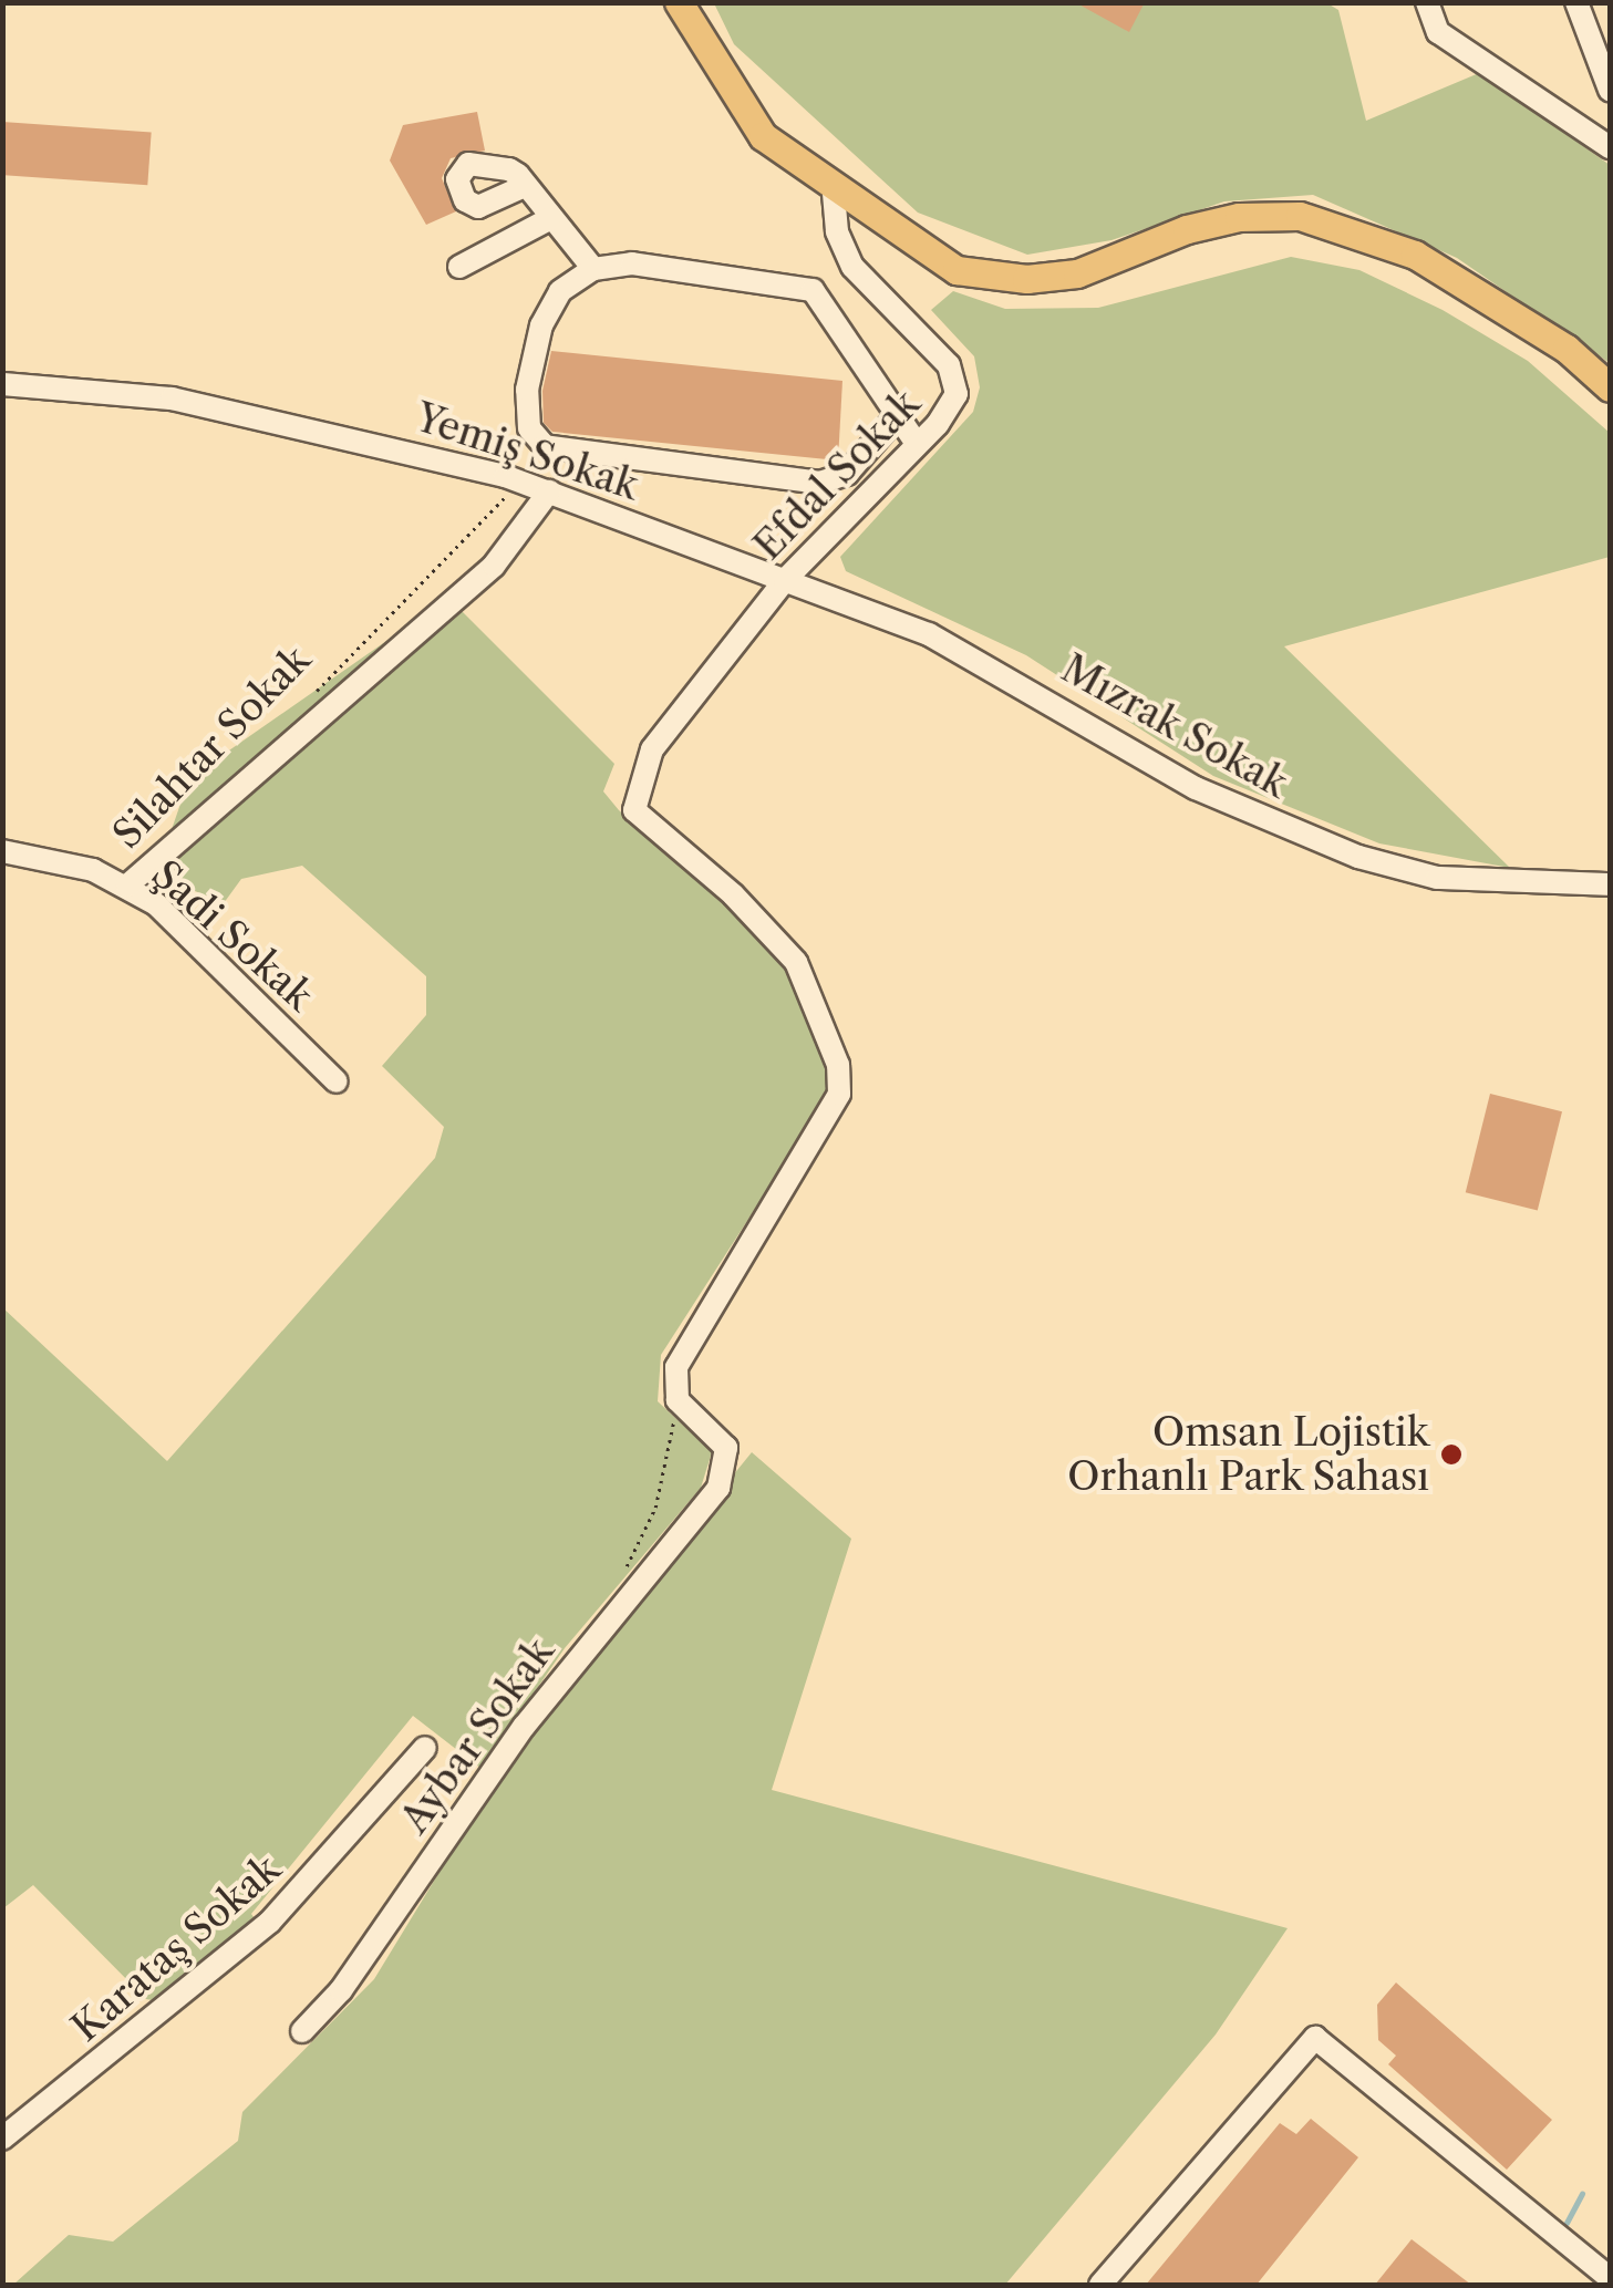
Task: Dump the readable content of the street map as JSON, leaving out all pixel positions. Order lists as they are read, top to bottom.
{
  "streets": {
    "street": [
      "Yemiş Sokak",
      "Efdal Sokak",
      "Mızrak Sokak",
      "Silahtar Sokak",
      "Şadi Sokak",
      "Aybar Sokak",
      "Karataş Sokak"
    ]
  },
  "crossings": [
    ["Yemiş Sokak", "Efdal Sokak"],
    ["Yemiş Sokak", "Mızrak Sokak"],
    ["Yemiş Sokak", "Silahtar Sokak"],
    ["Efdal Sokak", "Mızrak Sokak"],
    ["Efdal Sokak", "Aybar Sokak"],
    ["Silahtar Sokak", "Şadi Sokak"]
  ],
  "places": ["Omsan Lojistik Orhanlı Park Sahası"]
}
